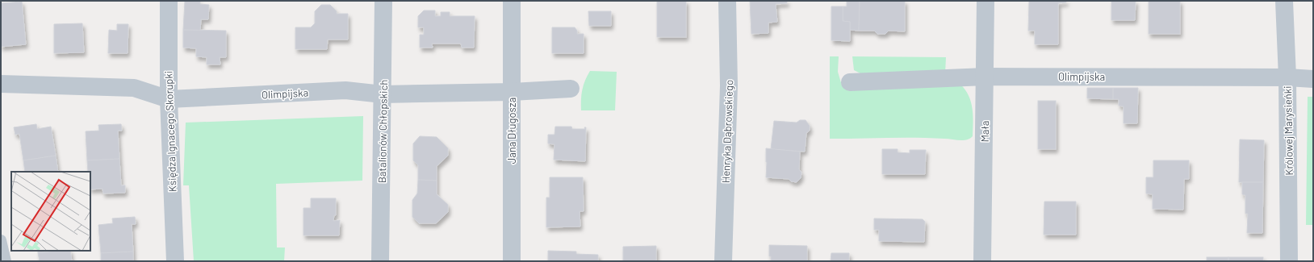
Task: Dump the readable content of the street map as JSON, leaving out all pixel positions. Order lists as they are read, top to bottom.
{
  "streets": {
    "street": [
      "Olimpijska",
      "Jana Długosza",
      "Królowej Marysieńki",
      "Księdza Ignacego Skorupki",
      "Batalionów Chłopskich",
      "Henryka Dąbrowskiego",
      "Mała"
    ]
  },
  "crossings": [
    ["Olimpijska", "Jana Długosza"],
    ["Olimpijska", "Królowej Marysieńki"],
    ["Olimpijska", "Księdza Ignacego Skorupki"],
    ["Olimpijska", "Batalionów Chłopskich"],
    ["Olimpijska", "Mała"]
  ]
}
